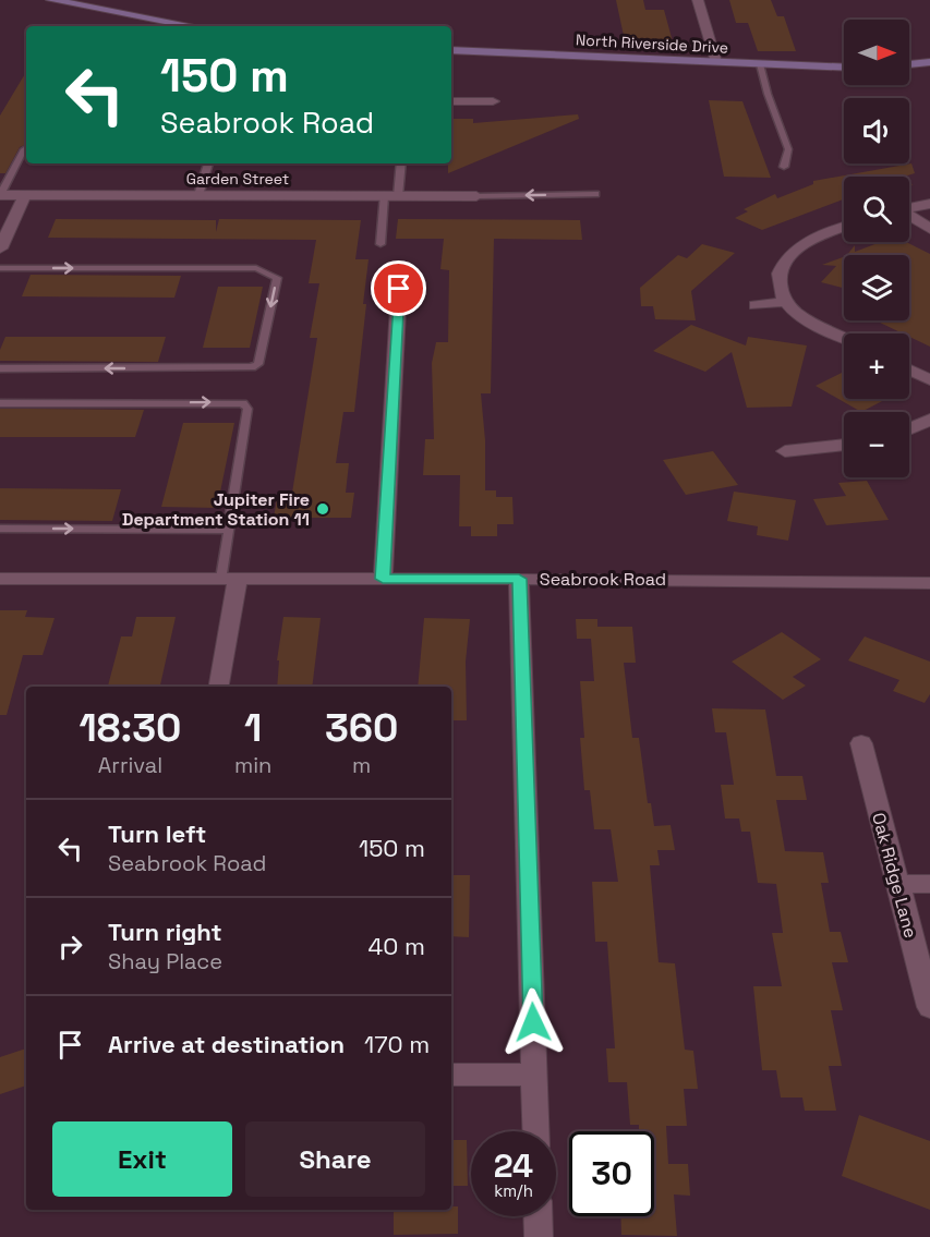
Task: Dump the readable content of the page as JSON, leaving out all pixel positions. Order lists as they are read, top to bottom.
{
  "streets": {
    "street": [
      "North Riverside Drive",
      "Garden Street",
      "Seabrook Road",
      "Oak Ridge Lane"
    ]
  },
  "places": ["Jupiter Fire Department Station 11"],
  "north": "right",
  "page": {
    "map_buttons": ["+", "−"],
    "turn": ["150 m", "Seabrook Road"],
    "eta": [
      "18:30",
      "Arrival",
      "1",
      "min",
      "360",
      "m"
    ],
    "list": [
      {
        "name": "Turn left",
        "note": "Seabrook Road",
        "value": "150 m"
      },
      {
        "name": "Turn right",
        "note": "Shay Place",
        "value": "40 m"
      },
      {
        "name": "Arrive at destination",
        "value": "170 m"
      }
    ],
    "buttons": ["Exit", "Share"],
    "speed": "24 km/h",
    "limit": "30"
  }
}
